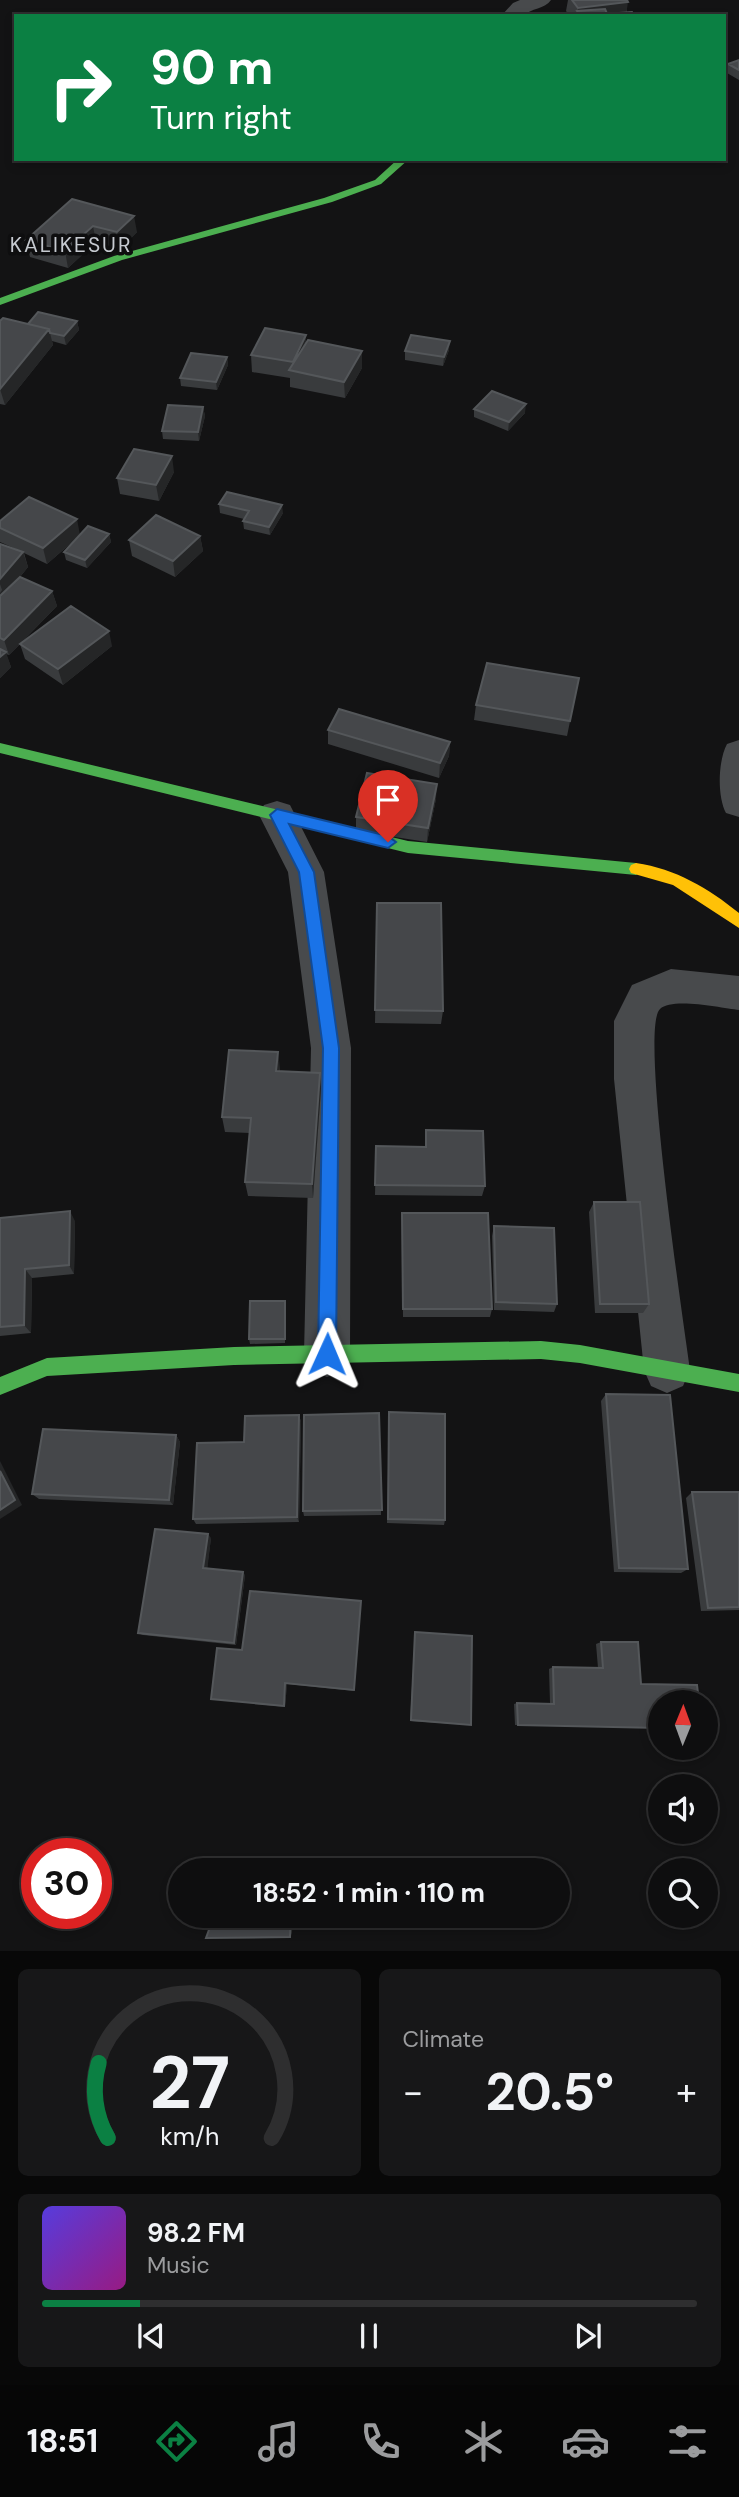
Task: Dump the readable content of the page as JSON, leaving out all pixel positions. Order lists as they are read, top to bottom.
{
  "districts": ["KALIKESUR"],
  "north": "top",
  "page": {
    "turn": ["90 m", "Turn right"],
    "limit": "30",
    "trip": "18:52 · 1 min · 110 m",
    "tile": "Climate",
    "heat": ["−", "20.5°", "+"],
    "song": ["98.2 FM", "Music"],
    "tabs": "18:51",
    "gauge": ["27", "km/h"]
  }
}
